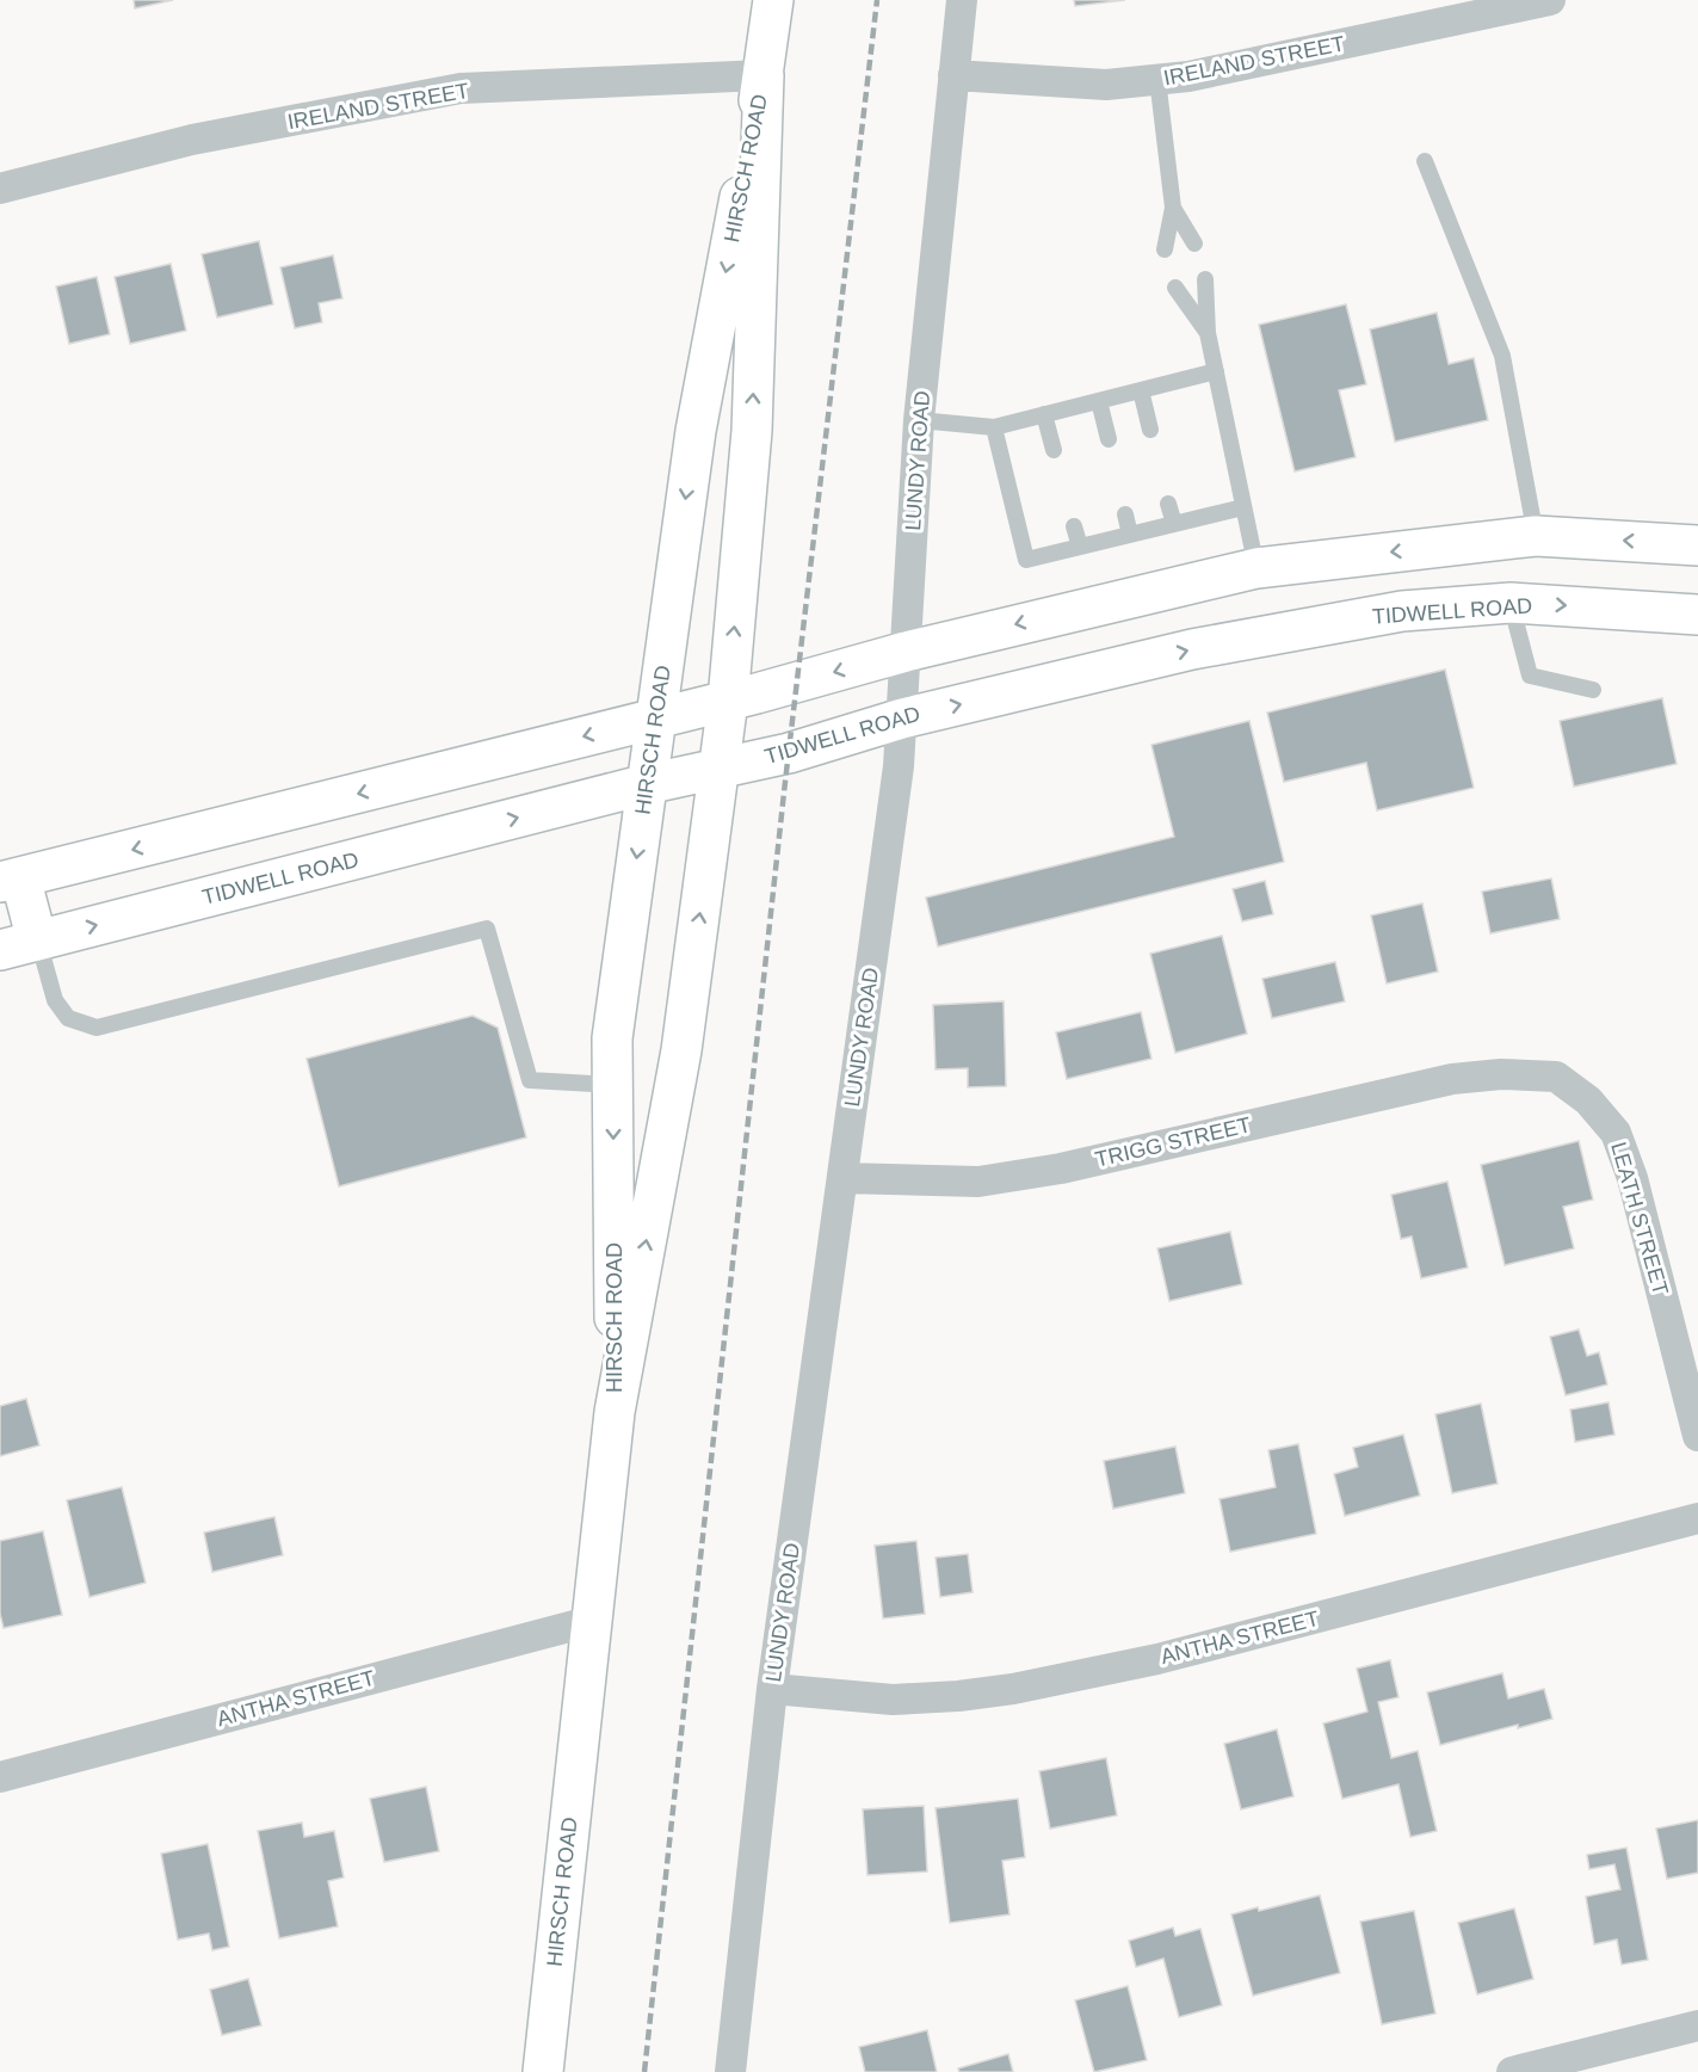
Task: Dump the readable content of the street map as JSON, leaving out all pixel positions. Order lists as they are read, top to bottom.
{
  "streets": {
    "main road": ["HIRSCH ROAD", "TIDWELL ROAD"],
    "street": [
      "IRELAND STREET",
      "LUNDY ROAD",
      "TRIGG STREET",
      "LEATH STREET",
      "ANTHA STREET"
    ]
  },
  "crossings": [
    ["IRELAND STREET", "HIRSCH ROAD"],
    ["IRELAND STREET", "LUNDY ROAD"],
    ["HIRSCH ROAD", "TIDWELL ROAD"],
    ["HIRSCH ROAD", "ANTHA STREET"],
    ["LUNDY ROAD", "TIDWELL ROAD"],
    ["LUNDY ROAD", "TRIGG STREET"],
    ["LUNDY ROAD", "ANTHA STREET"],
    ["TRIGG STREET", "LEATH STREET"]
  ]
}
